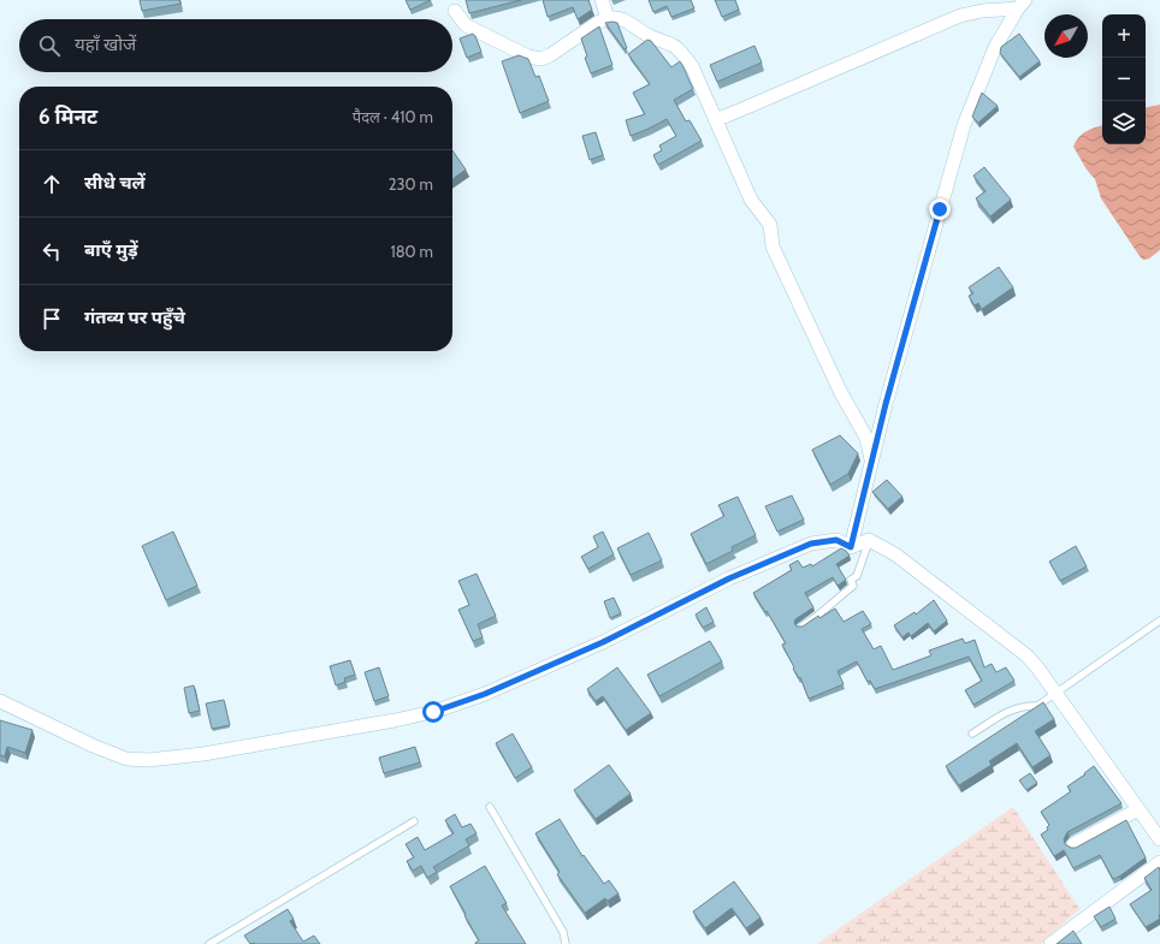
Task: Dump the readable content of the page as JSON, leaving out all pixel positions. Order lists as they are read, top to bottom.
{
  "north": "bottom left",
  "page": {
    "map_buttons": ["+", "−"],
    "search": "यहाँ खोजें",
    "heading": ["6 मिनट", "पैदल · 410 m"],
    "list": [
      ["सीधे चलें", "230 m"],
      ["बाएँ मुड़ें", "180 m"],
      "गंतव्य पर पहुँचे"
    ]
  }
}
